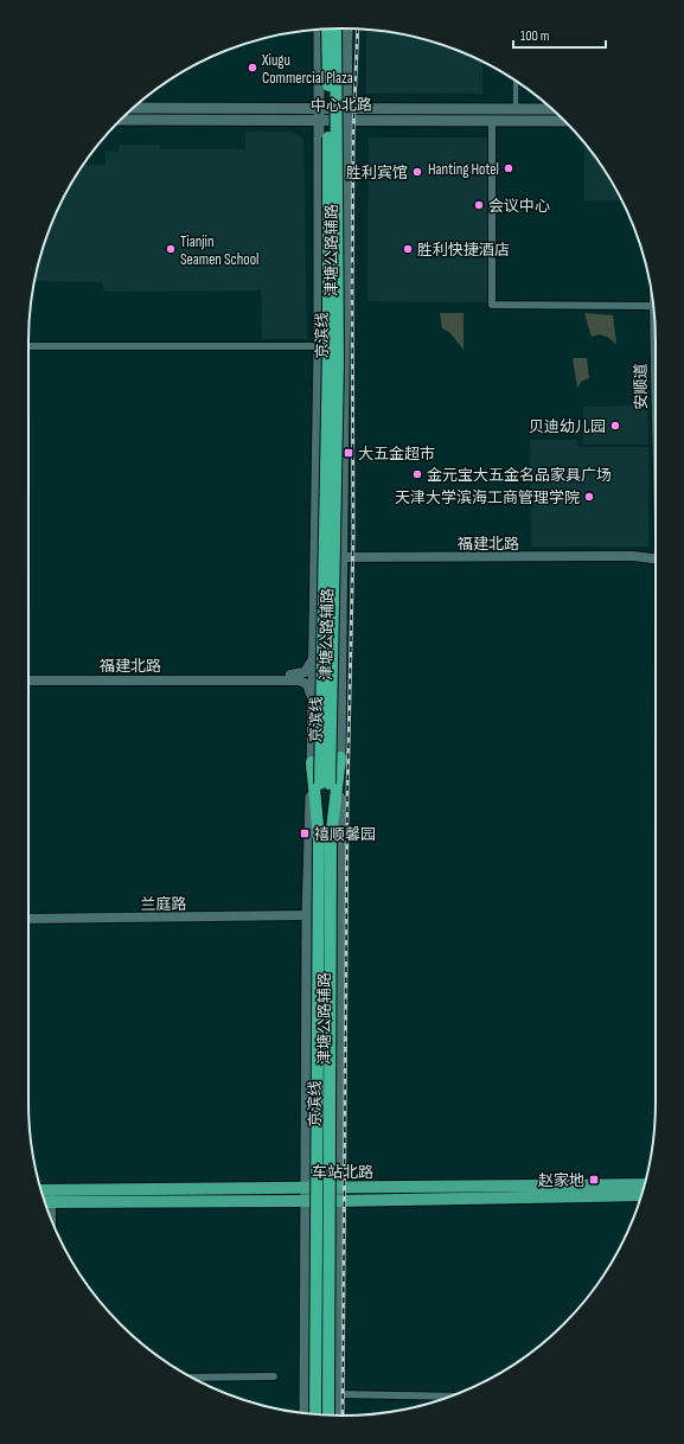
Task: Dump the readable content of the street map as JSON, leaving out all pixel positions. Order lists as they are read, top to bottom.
{
  "streets": {
    "highway": ["京滨线"],
    "main road": ["中心北路", "津塘公路辅路", "车站北路"],
    "street": ["福建北路", "兰庭路"]
  },
  "crossings": [
    ["中心北路", "津塘公路辅路"],
    ["津塘公路辅路", "福建北路"],
    ["津塘公路辅路", "兰庭路"],
    ["津塘公路辅路", "车站北路"]
  ],
  "places": {
    "other": [
      "Xiugu Commercial Plaza",
      "Hanting Hotel",
      "胜利宾馆",
      "会议中心",
      "Tianjin Seamen School",
      "胜利快捷酒店",
      "贝迪幼儿园",
      "金元宝大五金名品家具广场",
      "天津大学滨海工商管理学院"
    ],
    "transit": ["大五金超市", "禧顺馨园", "赵家地"]
  },
  "scale_bar": "100 m"
}
